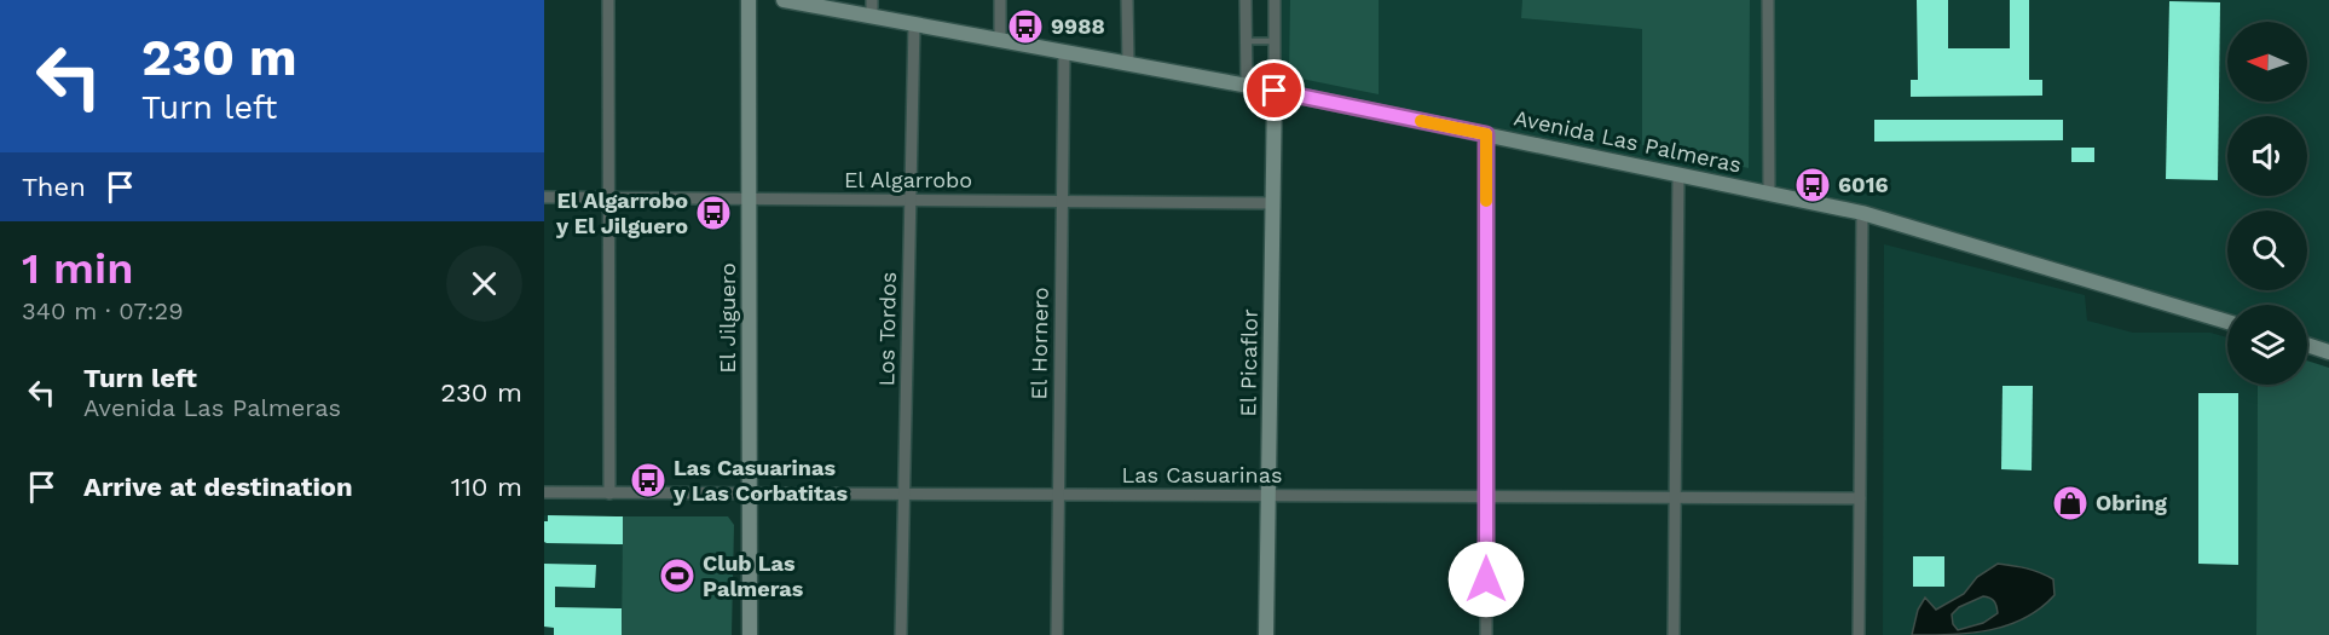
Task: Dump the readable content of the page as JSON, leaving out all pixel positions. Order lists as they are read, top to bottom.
{
  "streets": {
    "main road": ["Avenida Las Palmeras", "El Jilguero", "El Picaflor"],
    "street": [
      "El Algarrobo",
      "Los Tordos",
      "El Hornero",
      "Las Casuarinas"
    ]
  },
  "crossings": [
    ["Avenida Las Palmeras", "Los Tordos"],
    ["Avenida Las Palmeras", "El Hornero"],
    ["Avenida Las Palmeras", "El Picaflor"],
    ["El Algarrobo", "El Jilguero"],
    ["El Algarrobo", "Los Tordos"],
    ["El Algarrobo", "El Hornero"],
    ["El Algarrobo", "El Picaflor"],
    ["El Jilguero", "Las Casuarinas"],
    ["Los Tordos", "Las Casuarinas"],
    ["El Hornero", "Las Casuarinas"],
    ["El Picaflor", "Las Casuarinas"]
  ],
  "places": {
    "bus stop": [
      "9988",
      "6016",
      "El Algarrobo y El Jilguero",
      "Las Casuarinas y Las Corbatitas"
    ],
    "shop": ["Obring"],
    "sports": ["Club Las Palmeras"]
  },
  "north": "left",
  "page": {
    "turn": ["230 m", "Turn left"],
    "then": "Then",
    "heading": ["1 min", "340 m · 07:29"],
    "list": [
      {
        "name": "Turn left",
        "note": "Avenida Las Palmeras",
        "value": "230 m"
      },
      {
        "name": "Arrive at destination",
        "value": "110 m"
      }
    ]
  }
}
